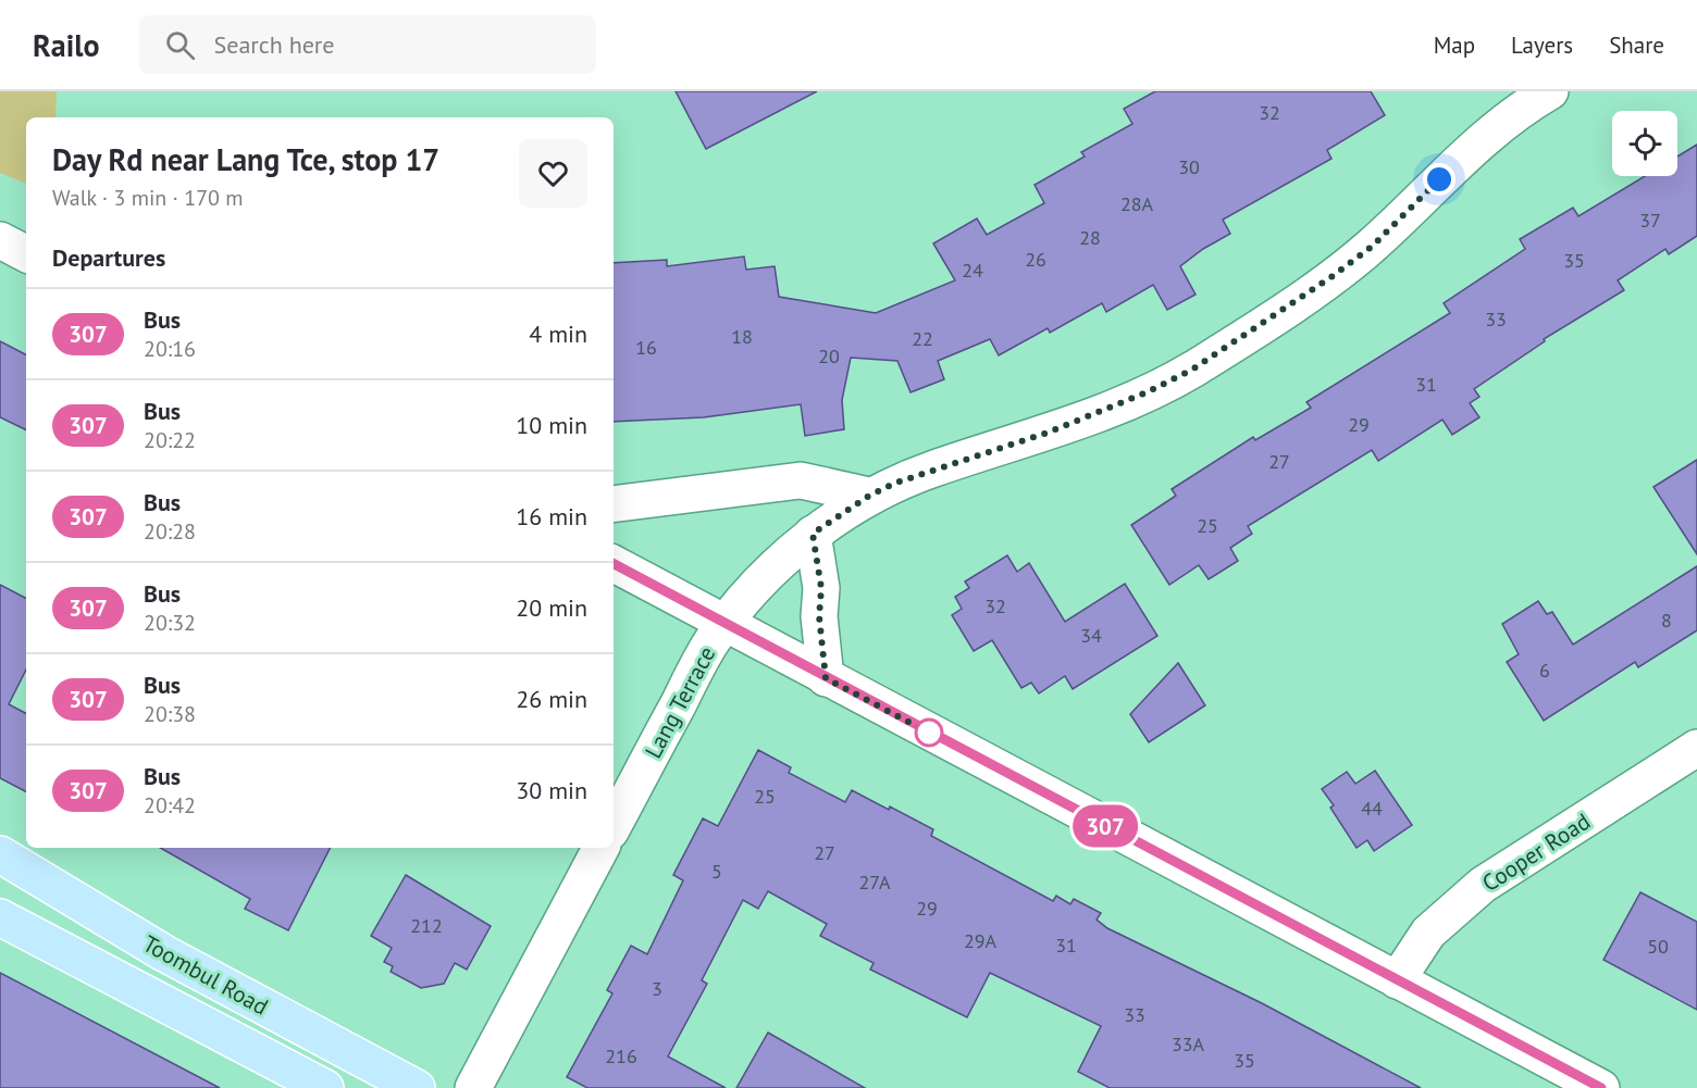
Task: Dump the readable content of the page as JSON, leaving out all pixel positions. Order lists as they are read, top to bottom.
{
  "streets": {
    "main road": ["Toombul Road"],
    "street": ["Lang Terrace", "Cooper Road"]
  },
  "lines": ["bus line 307"],
  "house_numbers": [
    "32",
    "30",
    "28A",
    "37",
    "28",
    "26",
    "35",
    "24",
    "33",
    "18",
    "22",
    "16",
    "20",
    "31",
    "29",
    "27",
    "25",
    "32",
    "8",
    "34",
    "6",
    "25",
    "44",
    "27",
    "5",
    "27A",
    "29",
    "212",
    "29A",
    "31",
    "50",
    "3",
    "33",
    "33A",
    "216",
    "35"
  ],
  "page": {
    "header": "Railo",
    "search": "Search here",
    "nav": ["Map", "Layers", "Share"],
    "on_map": "307",
    "heading": [
      ["Day Rd near Lang Tce, stop 17", "Walk · 3 min · 170 m"],
      "Departures"
    ],
    "list": [
      {
        "mark": "307",
        "name": "Bus",
        "note": "20:16",
        "value": "4 min"
      },
      {
        "mark": "307",
        "name": "Bus",
        "note": "20:22",
        "value": "10 min"
      },
      {
        "mark": "307",
        "name": "Bus",
        "note": "20:28",
        "value": "16 min"
      },
      {
        "mark": "307",
        "name": "Bus",
        "note": "20:32",
        "value": "20 min"
      },
      {
        "mark": "307",
        "name": "Bus",
        "note": "20:38",
        "value": "26 min"
      },
      {
        "mark": "307",
        "name": "Bus",
        "note": "20:42",
        "value": "30 min"
      }
    ]
  }
}
